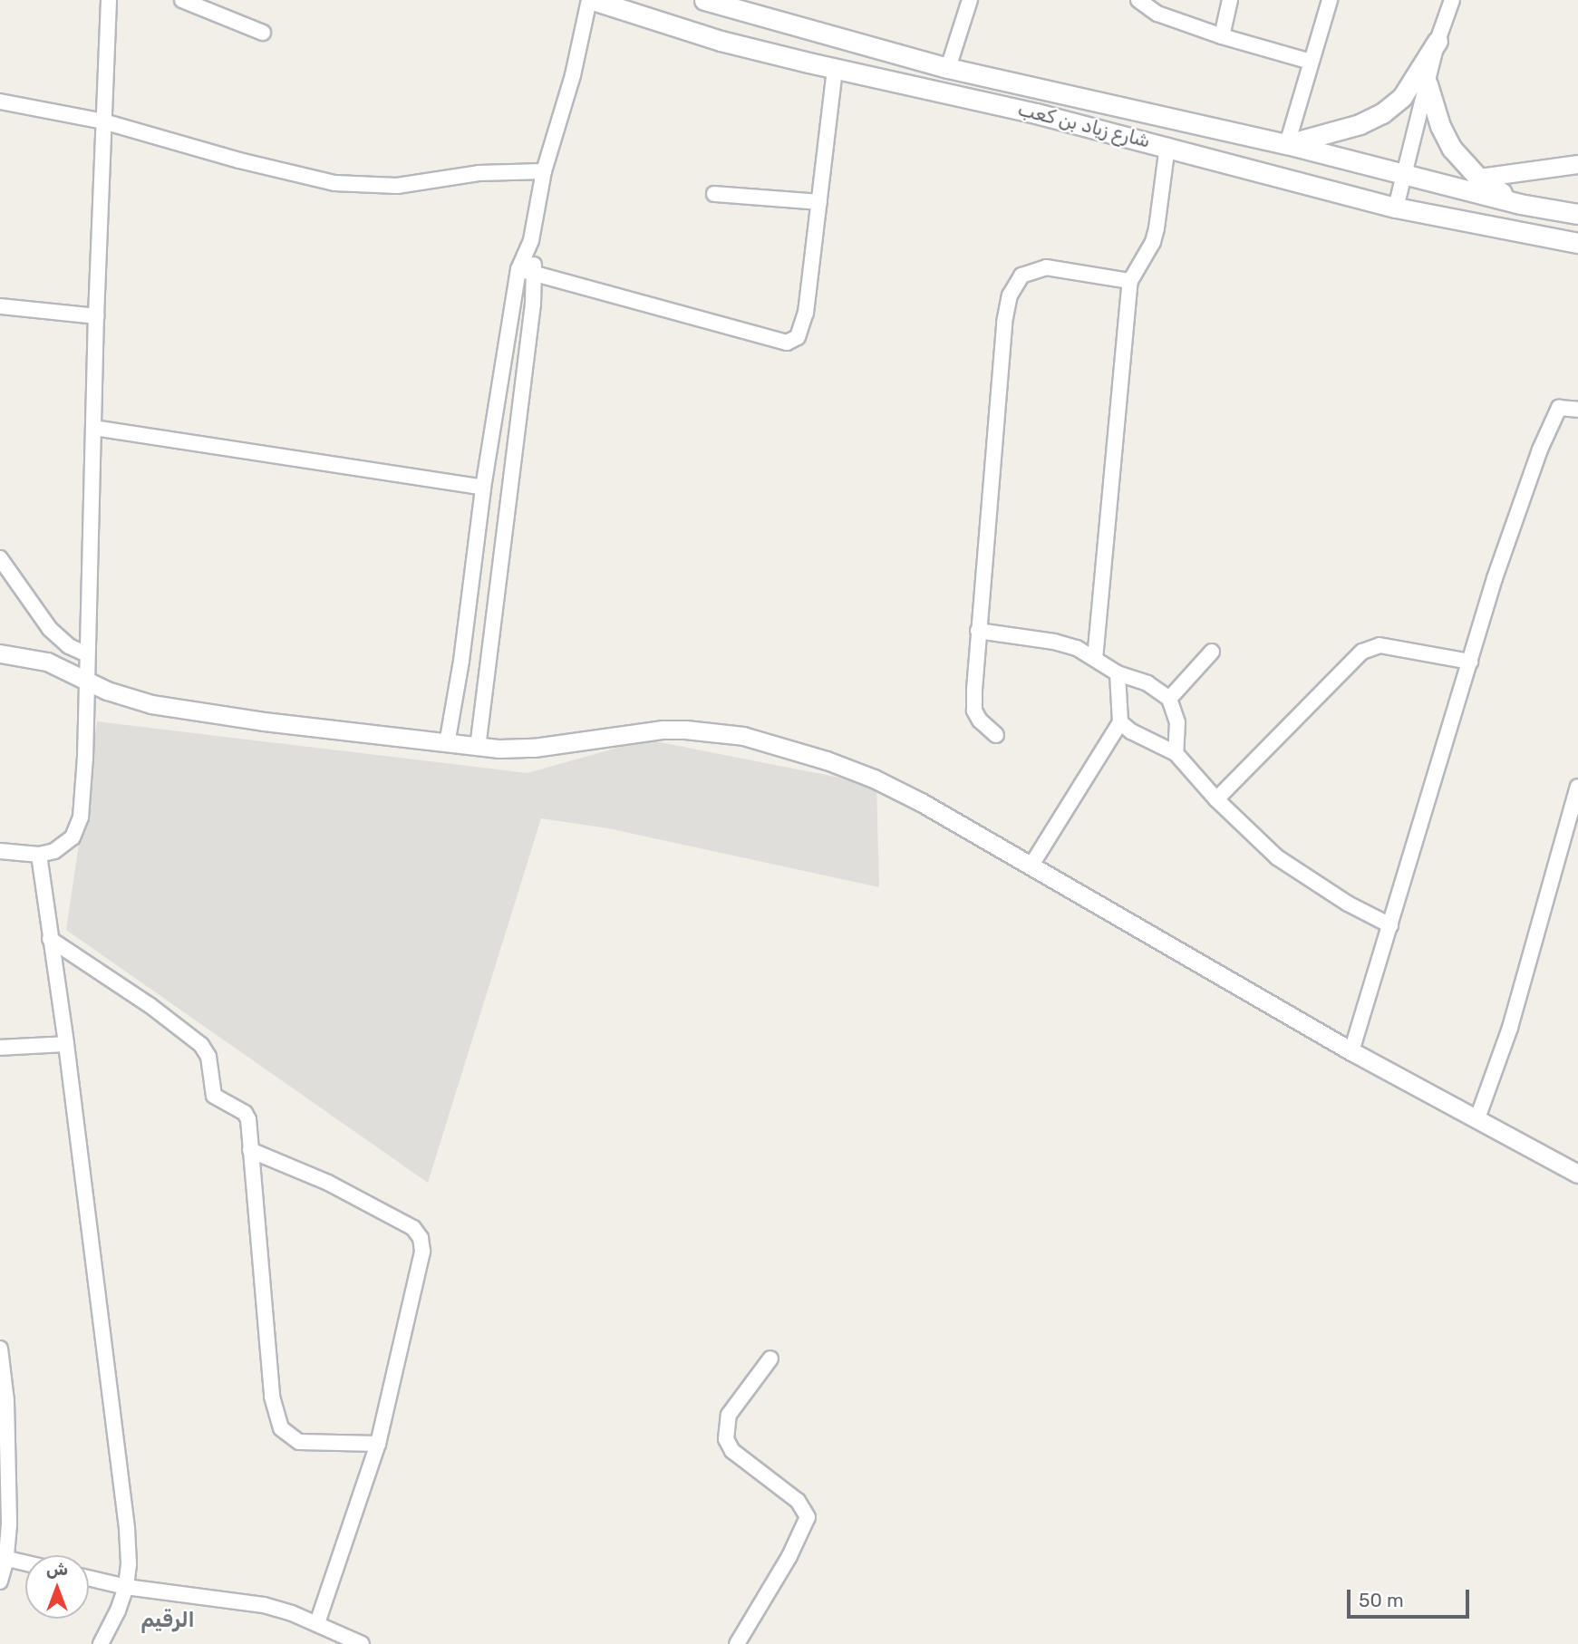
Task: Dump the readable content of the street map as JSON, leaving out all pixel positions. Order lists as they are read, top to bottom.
{
  "streets": {
    "main road": ["شارع زياد بن كعب"]
  },
  "districts": ["الرقيم"],
  "scale_bar": "50 m",
  "north": "top"
}
